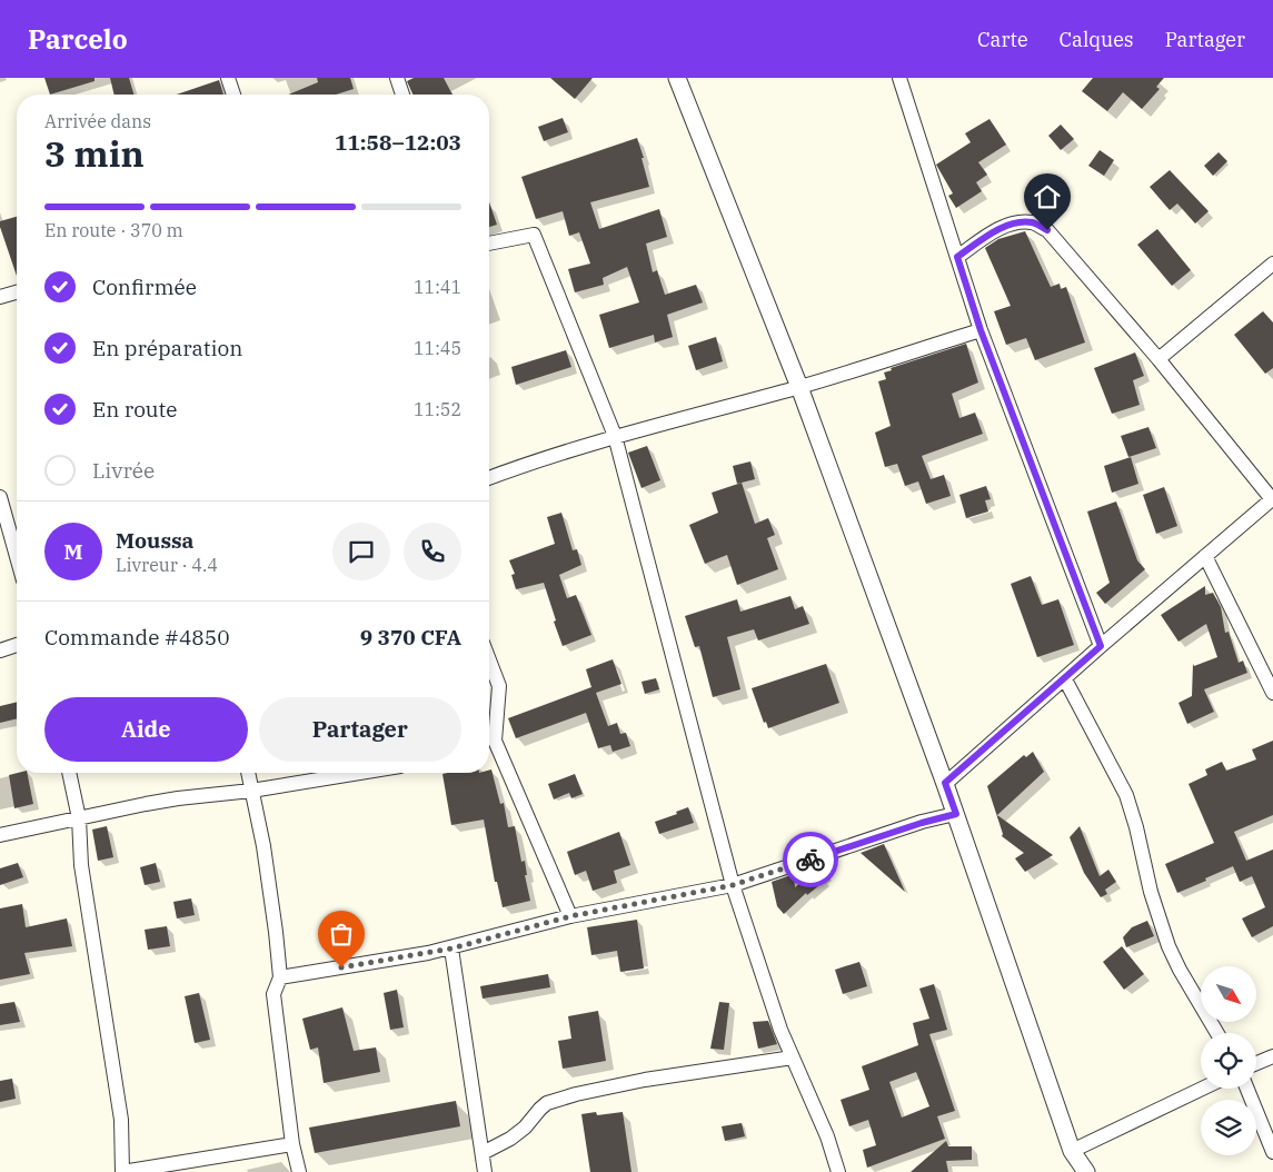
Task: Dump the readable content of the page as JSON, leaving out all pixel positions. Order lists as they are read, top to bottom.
{
  "north": "bottom right",
  "page": {
    "header": "Parcelo",
    "nav": ["Carte", "Calques", "Partager"],
    "heading": ["3 min", "Arrivée dans", "11:58–12:03"],
    "panel": [
      "Moussa",
      "Livreur · 4.4",
      "Commande #4850",
      "9 370 CFA"
    ],
    "bar": "En route · 370 m",
    "list": [
      ["Confirmée", "11:41"],
      ["En préparation", "11:45"],
      ["En route", "11:52"],
      "Livrée"
    ],
    "round": "M",
    "buttons": ["Aide", "Partager"]
  }
}
